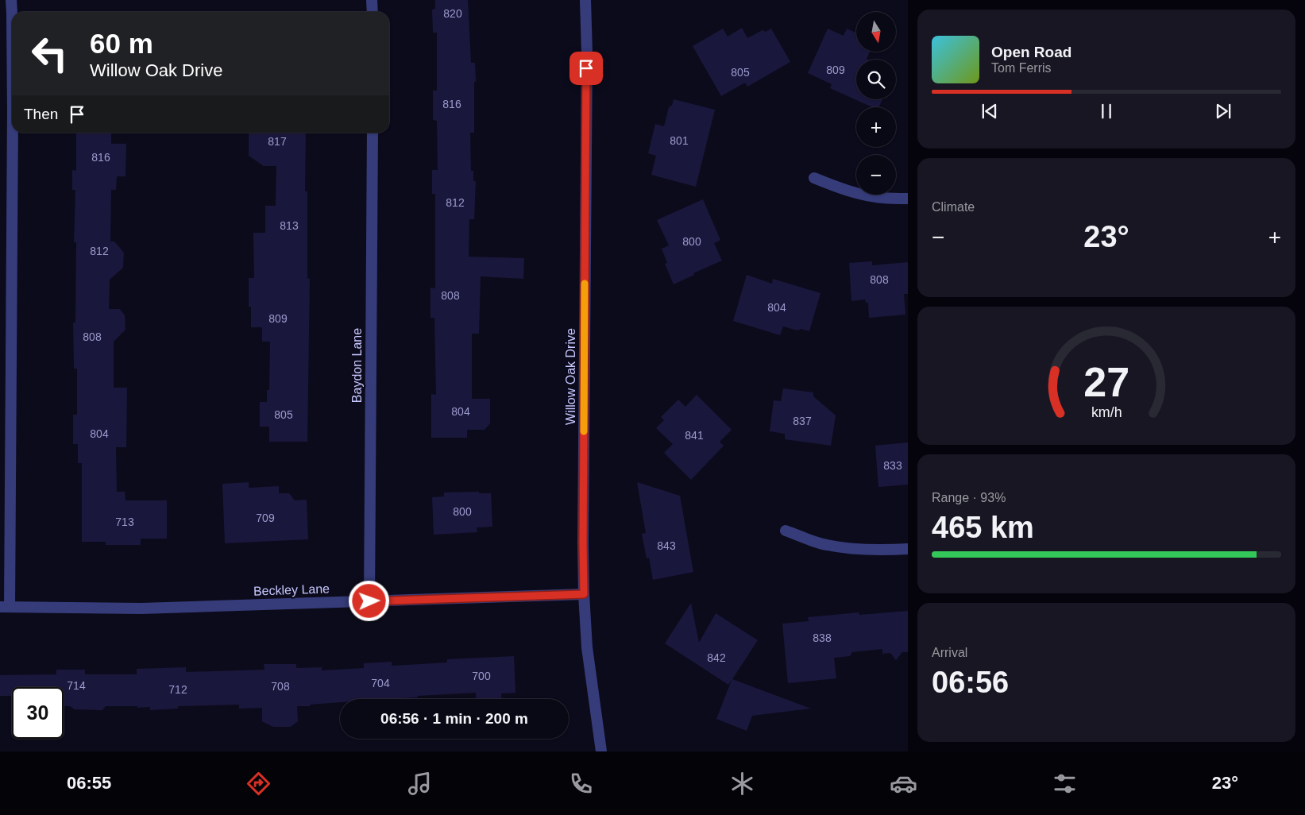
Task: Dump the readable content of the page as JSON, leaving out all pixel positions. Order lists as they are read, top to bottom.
{
  "streets": {
    "street": ["Baydon Lane", "Willow Oak Drive", "Beckley Lane"]
  },
  "crossings": [
    ["Baydon Lane", "Beckley Lane"],
    ["Willow Oak Drive", "Beckley Lane"]
  ],
  "house_numbers": [
    "820",
    "809",
    "805",
    "816",
    "801",
    "817",
    "816",
    "812",
    "813",
    "800",
    "812",
    "808",
    "808",
    "804",
    "809",
    "808",
    "804",
    "805",
    "837",
    "804",
    "841",
    "833",
    "800",
    "709",
    "713",
    "843",
    "838",
    "842",
    "700",
    "704",
    "714",
    "708",
    "712"
  ],
  "north": "bottom",
  "page": {
    "map_buttons": ["+", "−"],
    "turn": ["60 m", "Willow Oak Drive"],
    "song": ["Open Road", "Tom Ferris"],
    "then": "Then",
    "tile": [
      "Climate",
      ["Range · 93%", "465 km"],
      ["Arrival", "06:56"]
    ],
    "heat": ["−", "23°", "+"],
    "limit": "30",
    "trip": "06:56 · 1 min · 200 m",
    "tabs": ["06:55", "23°"],
    "gauge": ["27", "km/h"]
  }
}
